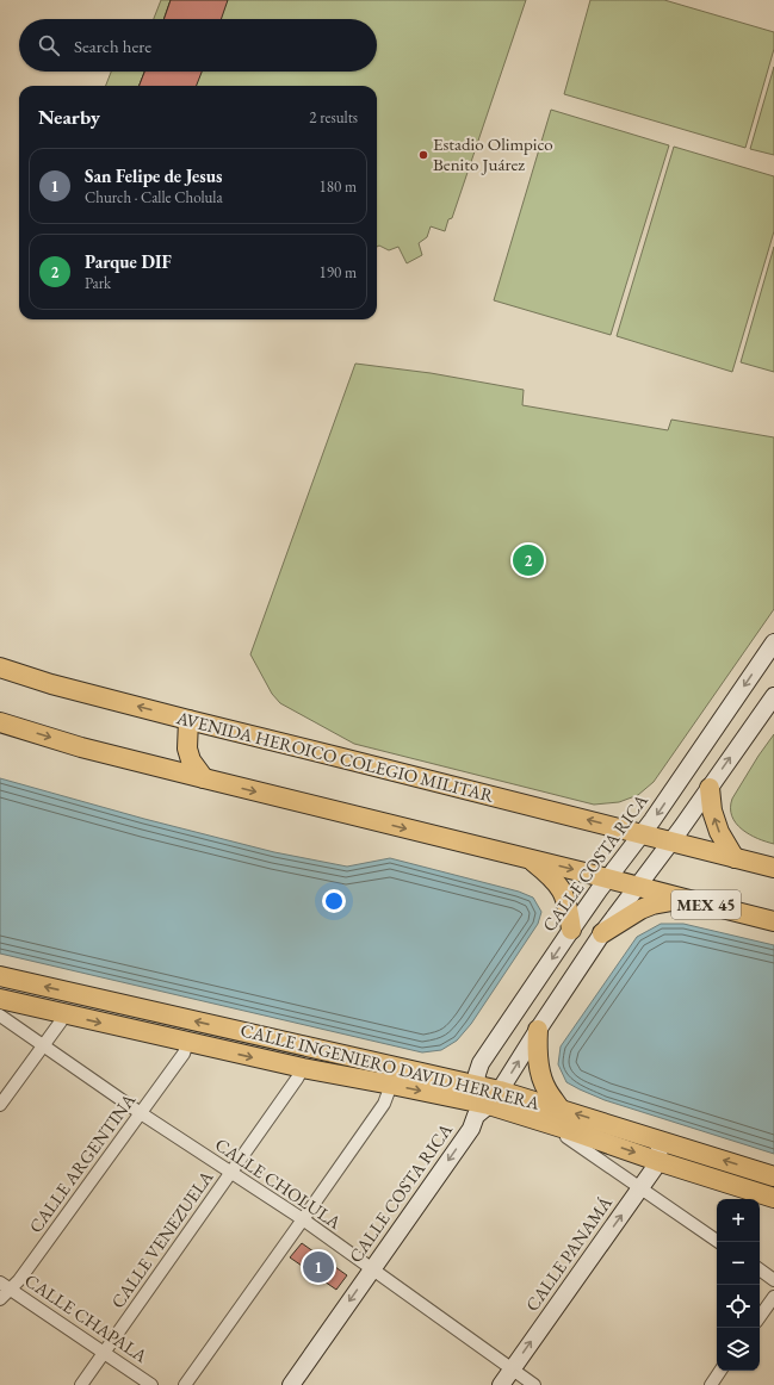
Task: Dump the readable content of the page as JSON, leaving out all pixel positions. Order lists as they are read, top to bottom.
{
  "streets": {
    "main road": [
      "AVENIDA HEROICO COLEGIO MILITAR",
      "CALLE COSTA RICA",
      "MEX 45",
      "CALLE INGENIERO DAVID HERRERA",
      "CALLE PANAMÁ"
    ],
    "street": [
      "CALLE ARGENTINA",
      "CALLE CHOLULA",
      "CALLE VENEZUELA",
      "CALLE CHAPALA"
    ]
  },
  "crossings": [
    ["AVENIDA HEROICO COLEGIO MILITAR", "CALLE COSTA RICA"],
    ["CALLE COSTA RICA", "MEX 45"],
    ["CALLE COSTA RICA", "CALLE INGENIERO DAVID HERRERA"],
    ["CALLE COSTA RICA", "CALLE CHOLULA"],
    ["CALLE INGENIERO DAVID HERRERA", "CALLE ARGENTINA"],
    ["CALLE INGENIERO DAVID HERRERA", "CALLE VENEZUELA"],
    ["CALLE INGENIERO DAVID HERRERA", "CALLE PANAMÁ"],
    ["CALLE ARGENTINA", "CALLE CHOLULA"],
    ["CALLE ARGENTINA", "CALLE CHAPALA"],
    ["CALLE CHOLULA", "CALLE VENEZUELA"],
    ["CALLE CHOLULA", "CALLE PANAMÁ"],
    ["CALLE VENEZUELA", "CALLE CHAPALA"]
  ],
  "one_way": ["CALLE PANAMÁ"],
  "places": ["Estadio Olimpico Benito Juárez"],
  "page": {
    "search": "Search here",
    "heading": ["Nearby", "2 results"],
    "list": [
      {
        "mark": "1",
        "name": "San Felipe de Jesus",
        "note": "Church · Calle Cholula",
        "value": "180 m"
      },
      {
        "mark": "2",
        "name": "Parque DIF",
        "note": "Park",
        "value": "190 m"
      }
    ],
    "pins": ["2", "1"],
    "map_buttons": ["+", "−"]
  }
}
